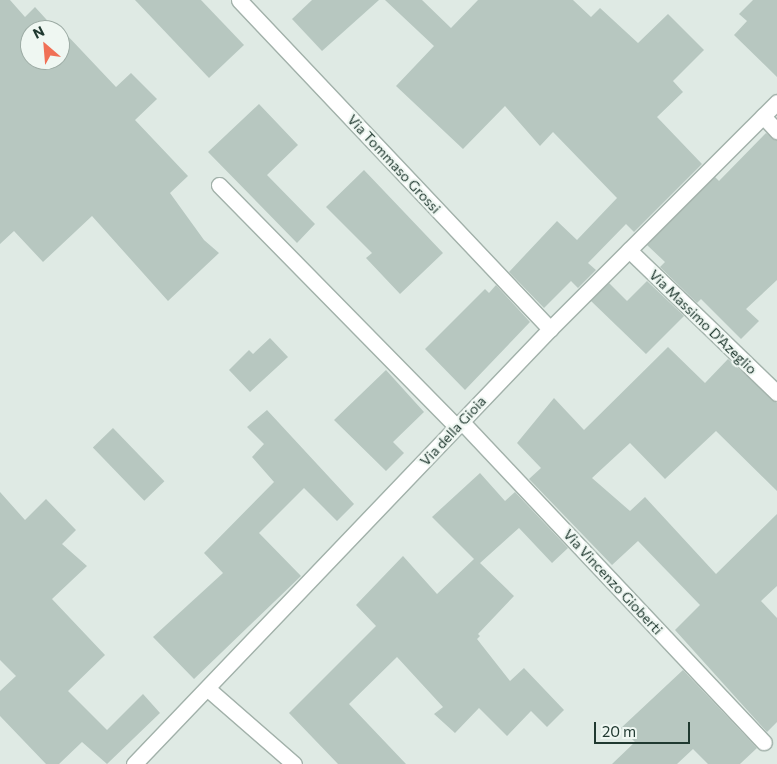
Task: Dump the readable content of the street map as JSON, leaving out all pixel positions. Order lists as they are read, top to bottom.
{
  "streets": {
    "street": [
      "Via Tommaso Grossi",
      "Via Massimo D'Azeglio",
      "Via della Gioia",
      "Via Vincenzo Gioberti"
    ]
  },
  "crossings": [
    ["Via Tommaso Grossi", "Via della Gioia"],
    ["Via Massimo D'Azeglio", "Via della Gioia"],
    ["Via della Gioia", "Via Vincenzo Gioberti"]
  ],
  "scale_bar": "20 m",
  "north": "top left"
}
